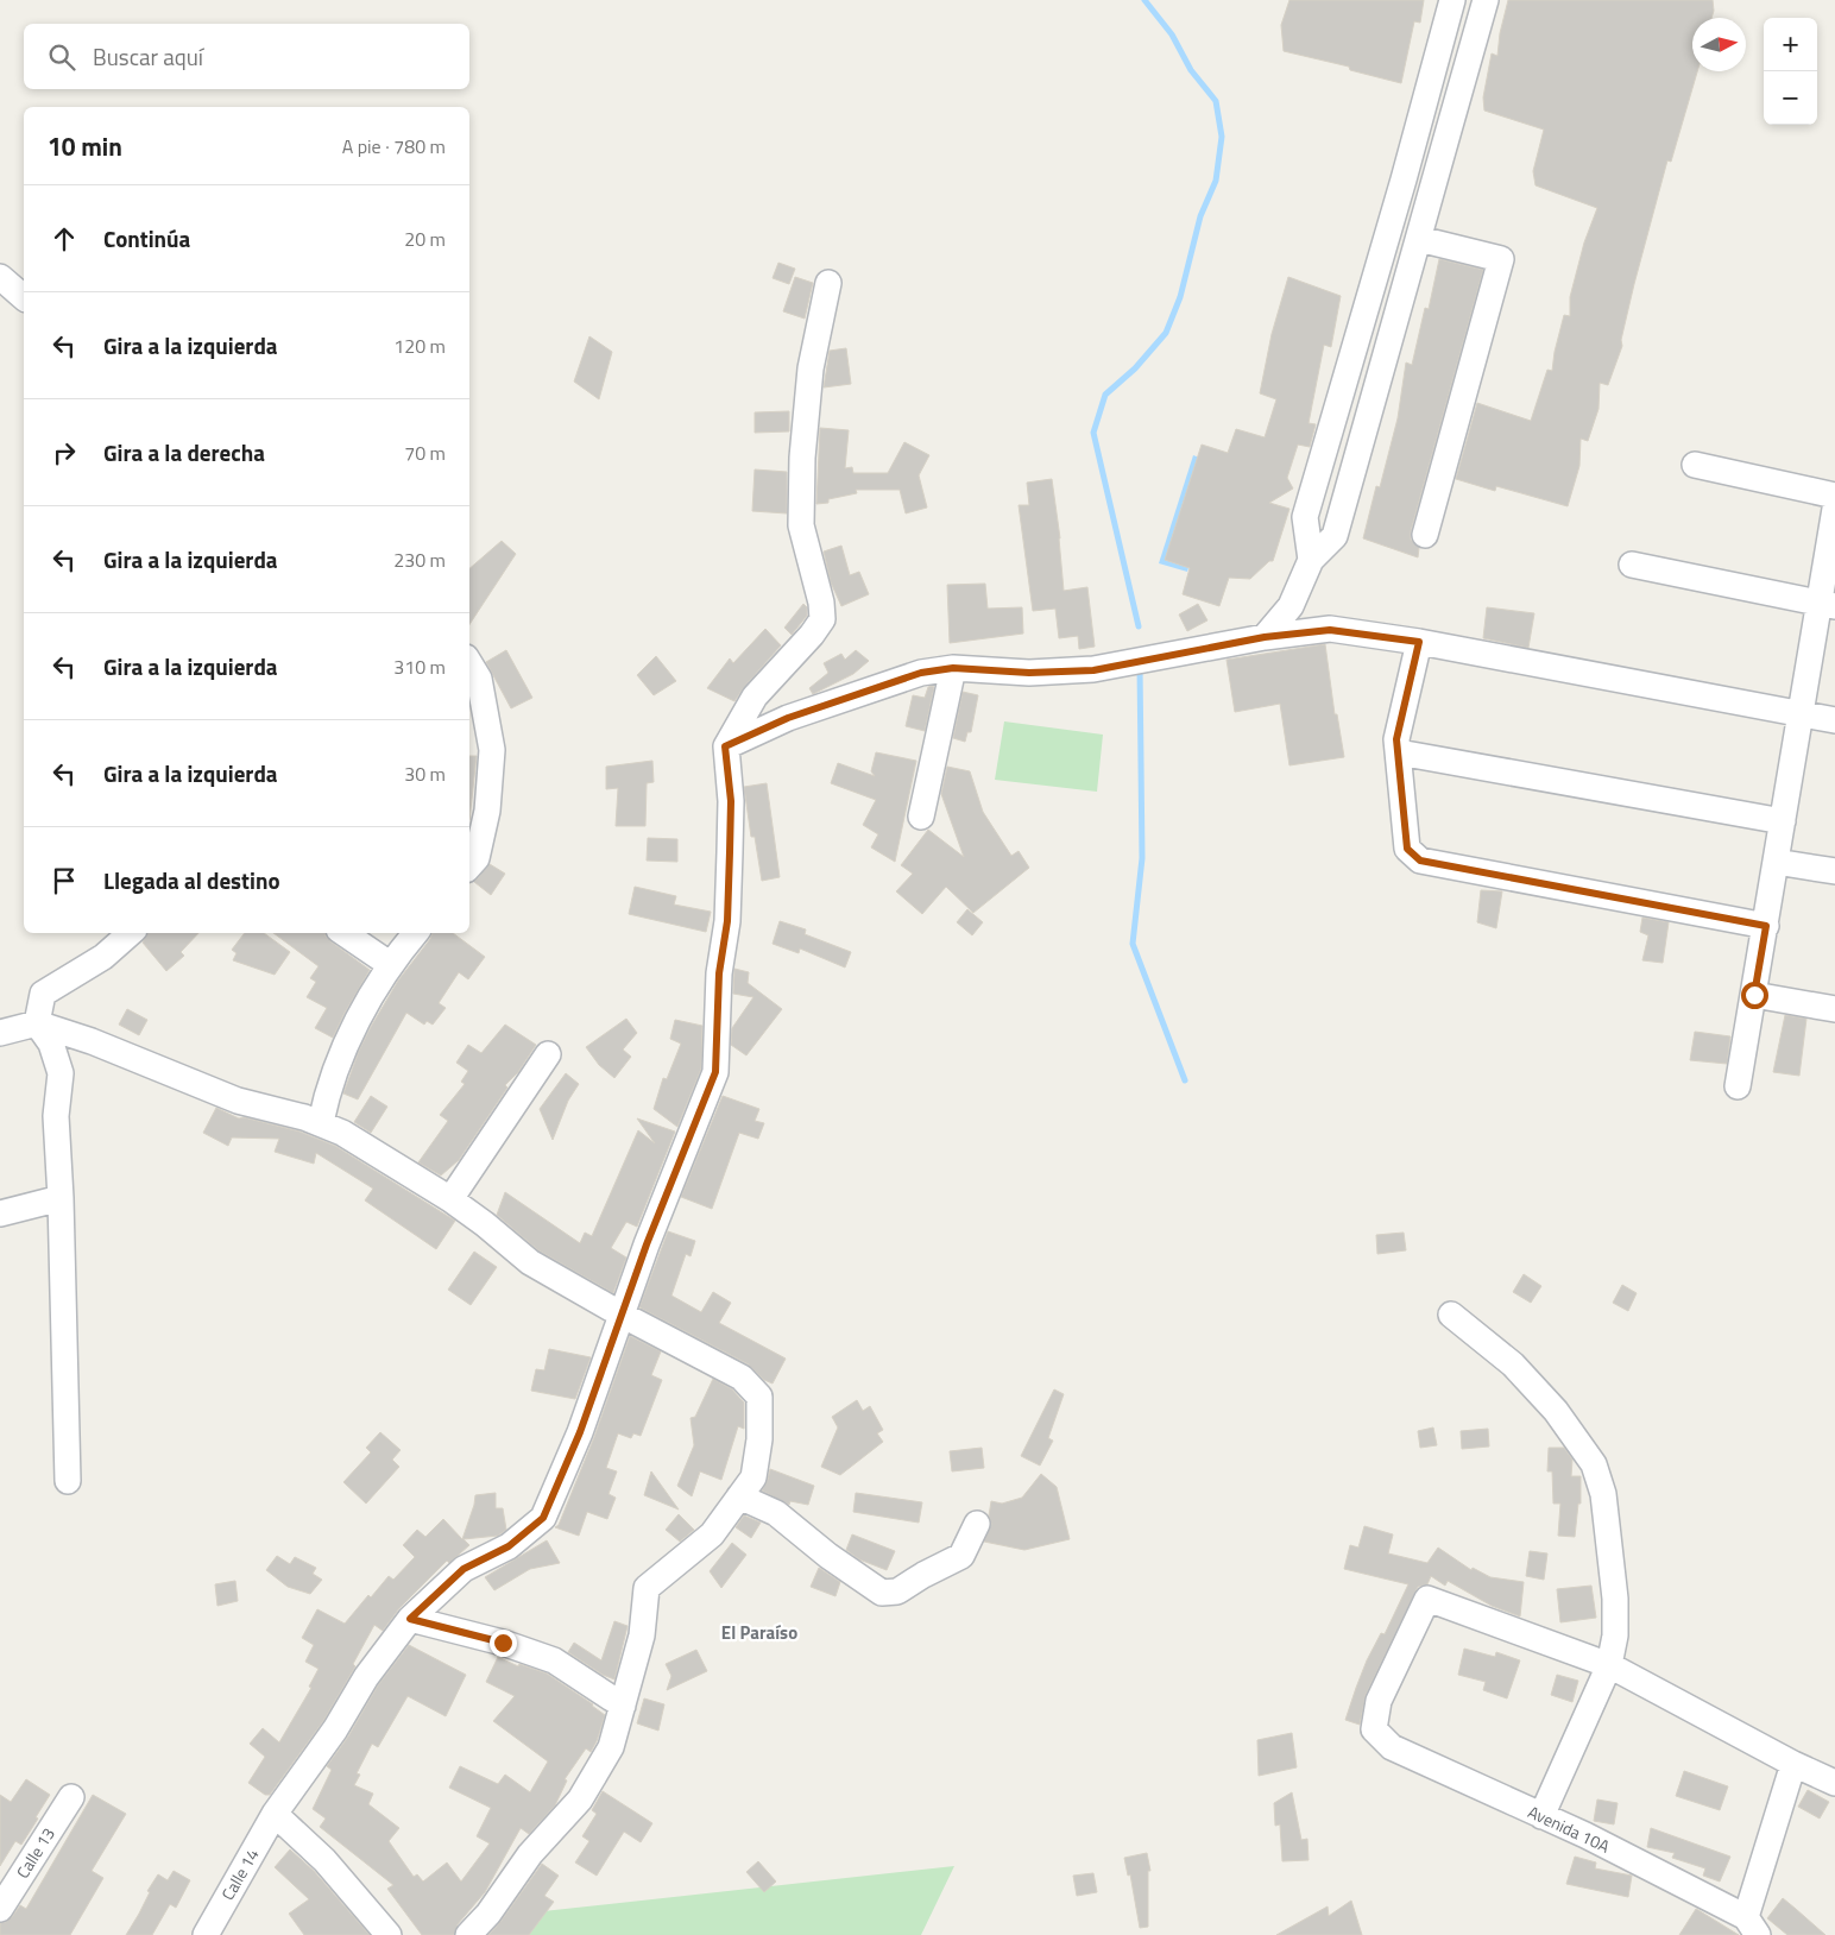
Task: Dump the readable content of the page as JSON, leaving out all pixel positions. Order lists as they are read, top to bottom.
{
  "streets": {
    "street": ["Avenida 10A", "Calle 13", "Calle 14"]
  },
  "districts": ["El Paraíso"],
  "north": "right",
  "page": {
    "map_buttons": ["+", "−"],
    "search": "Buscar aquí",
    "heading": ["10 min", "A pie · 780 m"],
    "list": [
      ["Continúa", "20 m"],
      ["Gira a la izquierda", "120 m"],
      ["Gira a la derecha", "70 m"],
      ["Gira a la izquierda", "230 m"],
      ["Gira a la izquierda", "310 m"],
      ["Gira a la izquierda", "30 m"],
      "Llegada al destino"
    ]
  }
}
